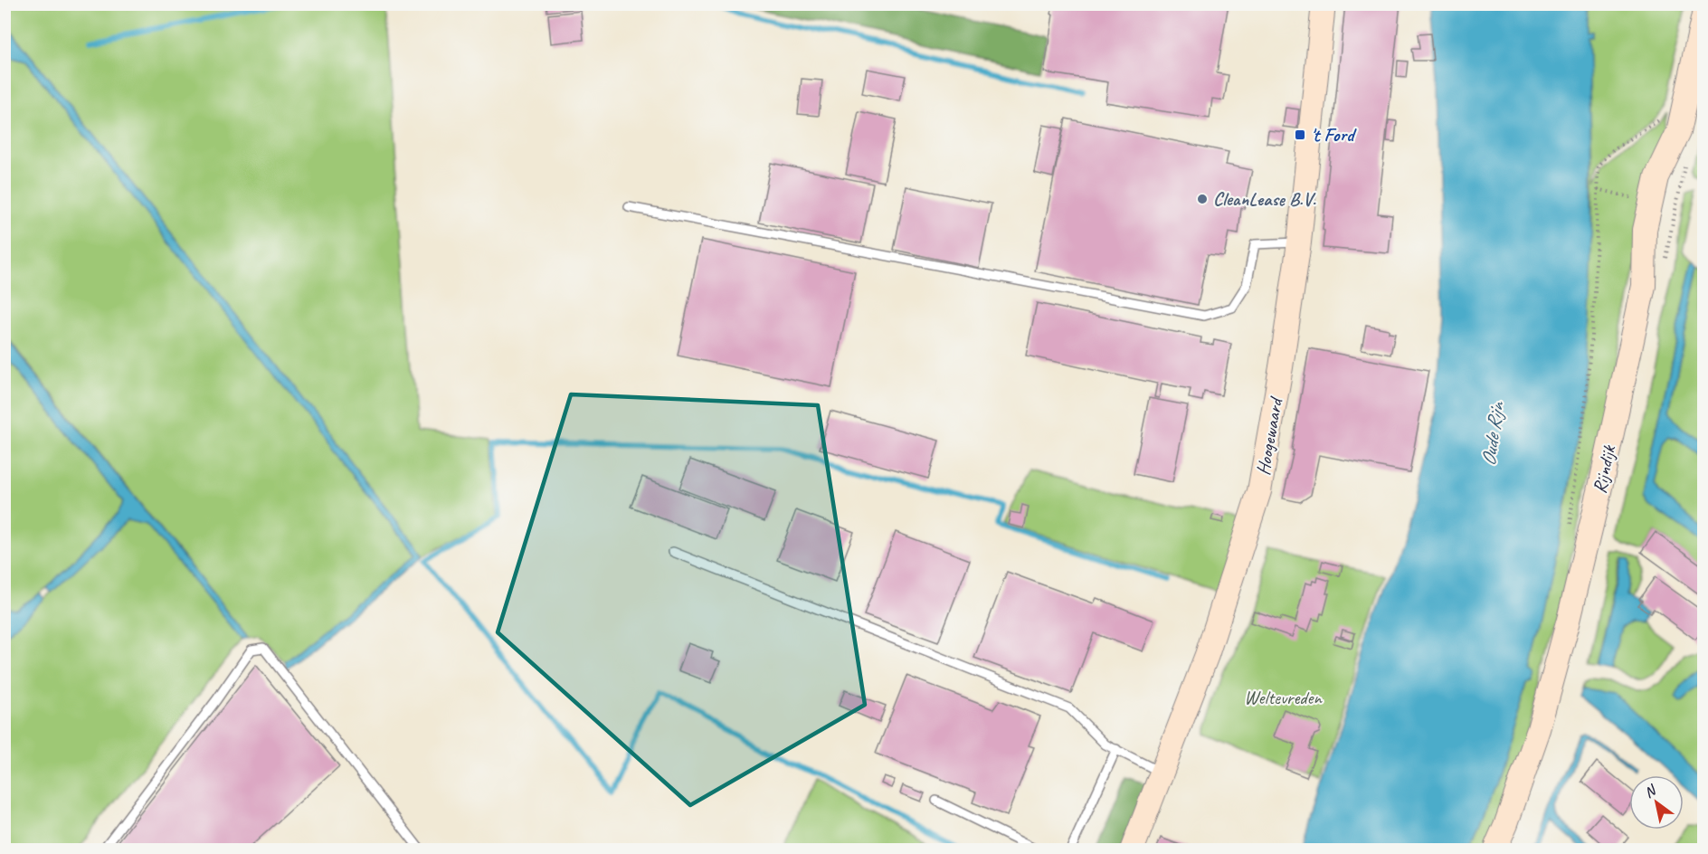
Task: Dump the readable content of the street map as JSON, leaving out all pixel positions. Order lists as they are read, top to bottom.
{
  "streets": {
    "street": ["Hoogewaard", "Rijndijk"]
  },
  "water": ["Oude Rijn"],
  "parks": ["Weltevreden"],
  "places": {
    "transit": ["'t Ford"],
    "other": ["CleanLease B.V."]
  },
  "north": "top left"
}
